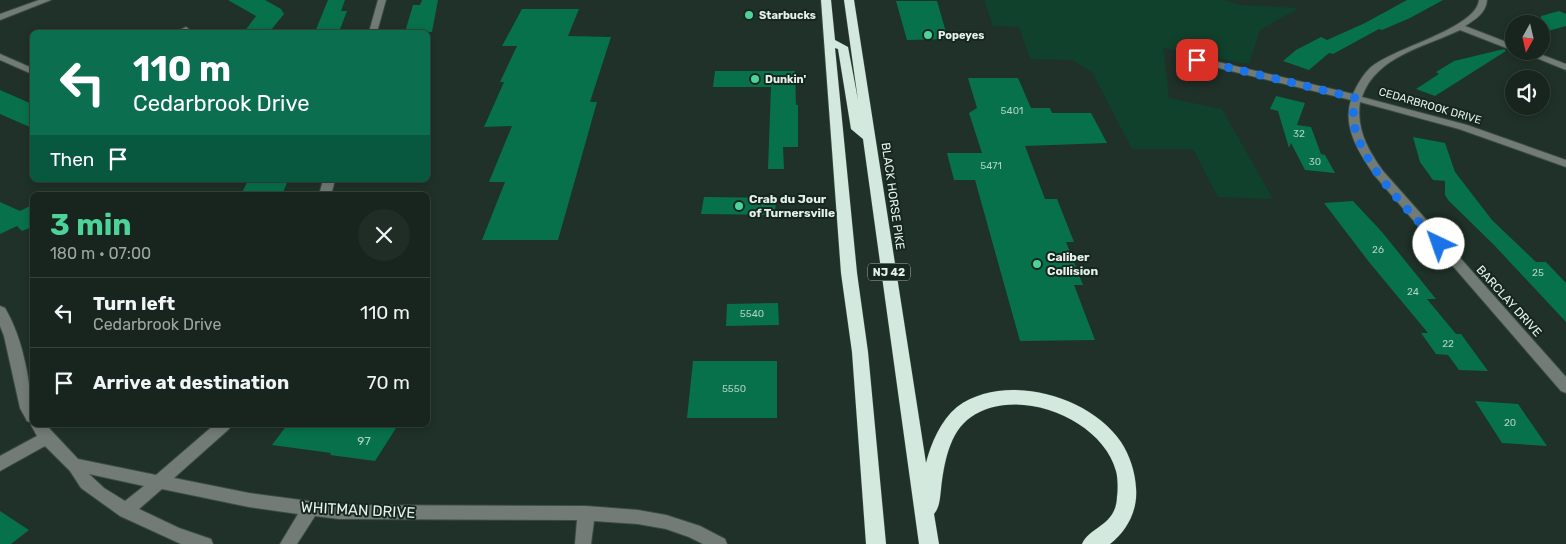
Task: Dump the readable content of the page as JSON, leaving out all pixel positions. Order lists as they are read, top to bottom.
{
  "streets": {
    "highway": ["BLACK HORSE PIKE", "NJ 42"],
    "street": ["CEDARBROOK DRIVE", "BARCLAY DRIVE", "WHITMAN DRIVE"]
  },
  "crossings": [
    ["CEDARBROOK DRIVE", "BARCLAY DRIVE"]
  ],
  "places": [
    "Starbucks",
    "Popeyes",
    "Dunkin'",
    "Crab du Jour of Turnersville",
    "Caliber Collision"
  ],
  "house_numbers": [
    "5401",
    "32",
    "30",
    "5471",
    "26",
    "25",
    "24",
    "5540",
    "22",
    "5550",
    "20",
    "97"
  ],
  "north": "bottom",
  "page": {
    "turn": ["110 m", "Cedarbrook Drive"],
    "then": "Then",
    "heading": ["3 min", "180 m · 07:00"],
    "list": [
      {
        "name": "Turn left",
        "note": "Cedarbrook Drive",
        "value": "110 m"
      },
      {
        "name": "Arrive at destination",
        "value": "70 m"
      }
    ]
  }
}
